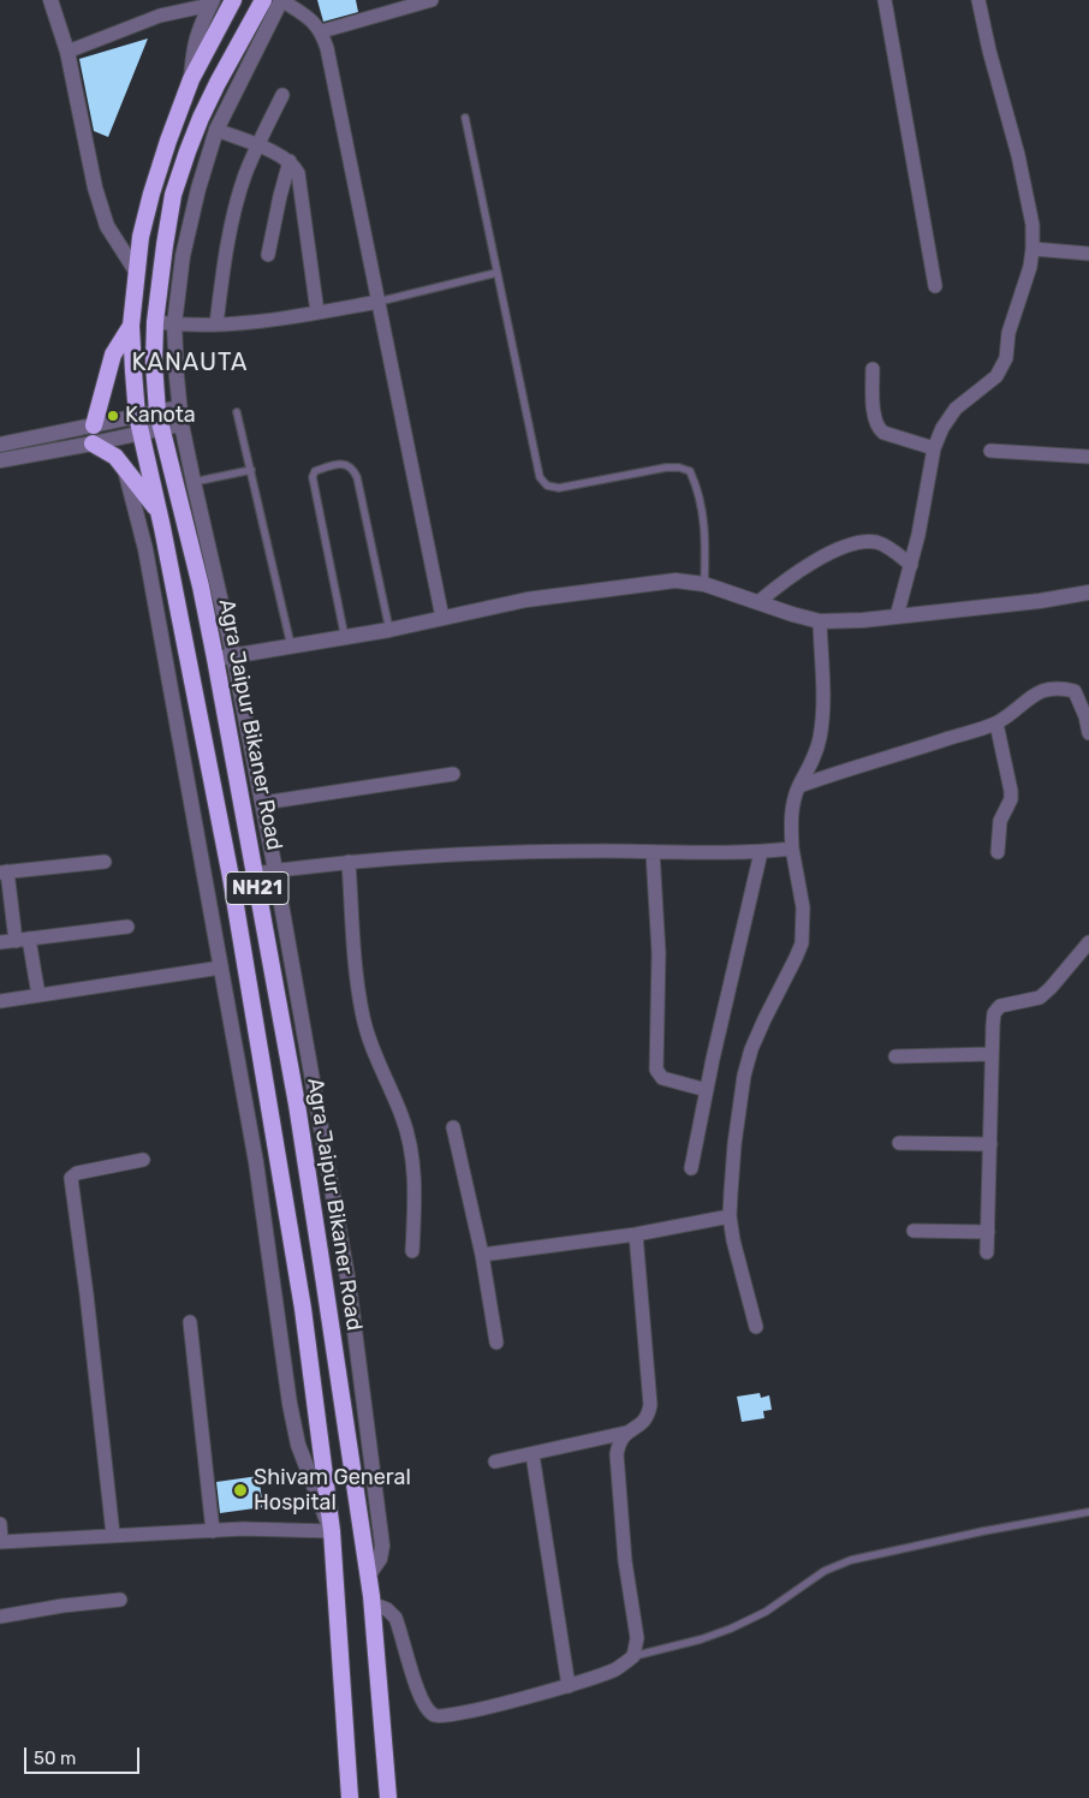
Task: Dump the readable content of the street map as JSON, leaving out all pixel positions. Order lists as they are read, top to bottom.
{
  "streets": {
    "highway": ["Agra Jaipur Bikaner Road", "NH21"]
  },
  "districts": ["KANAUTA"],
  "places": ["Kanota", "Shivam General Hospital"],
  "scale_bar": "50 m"
}
